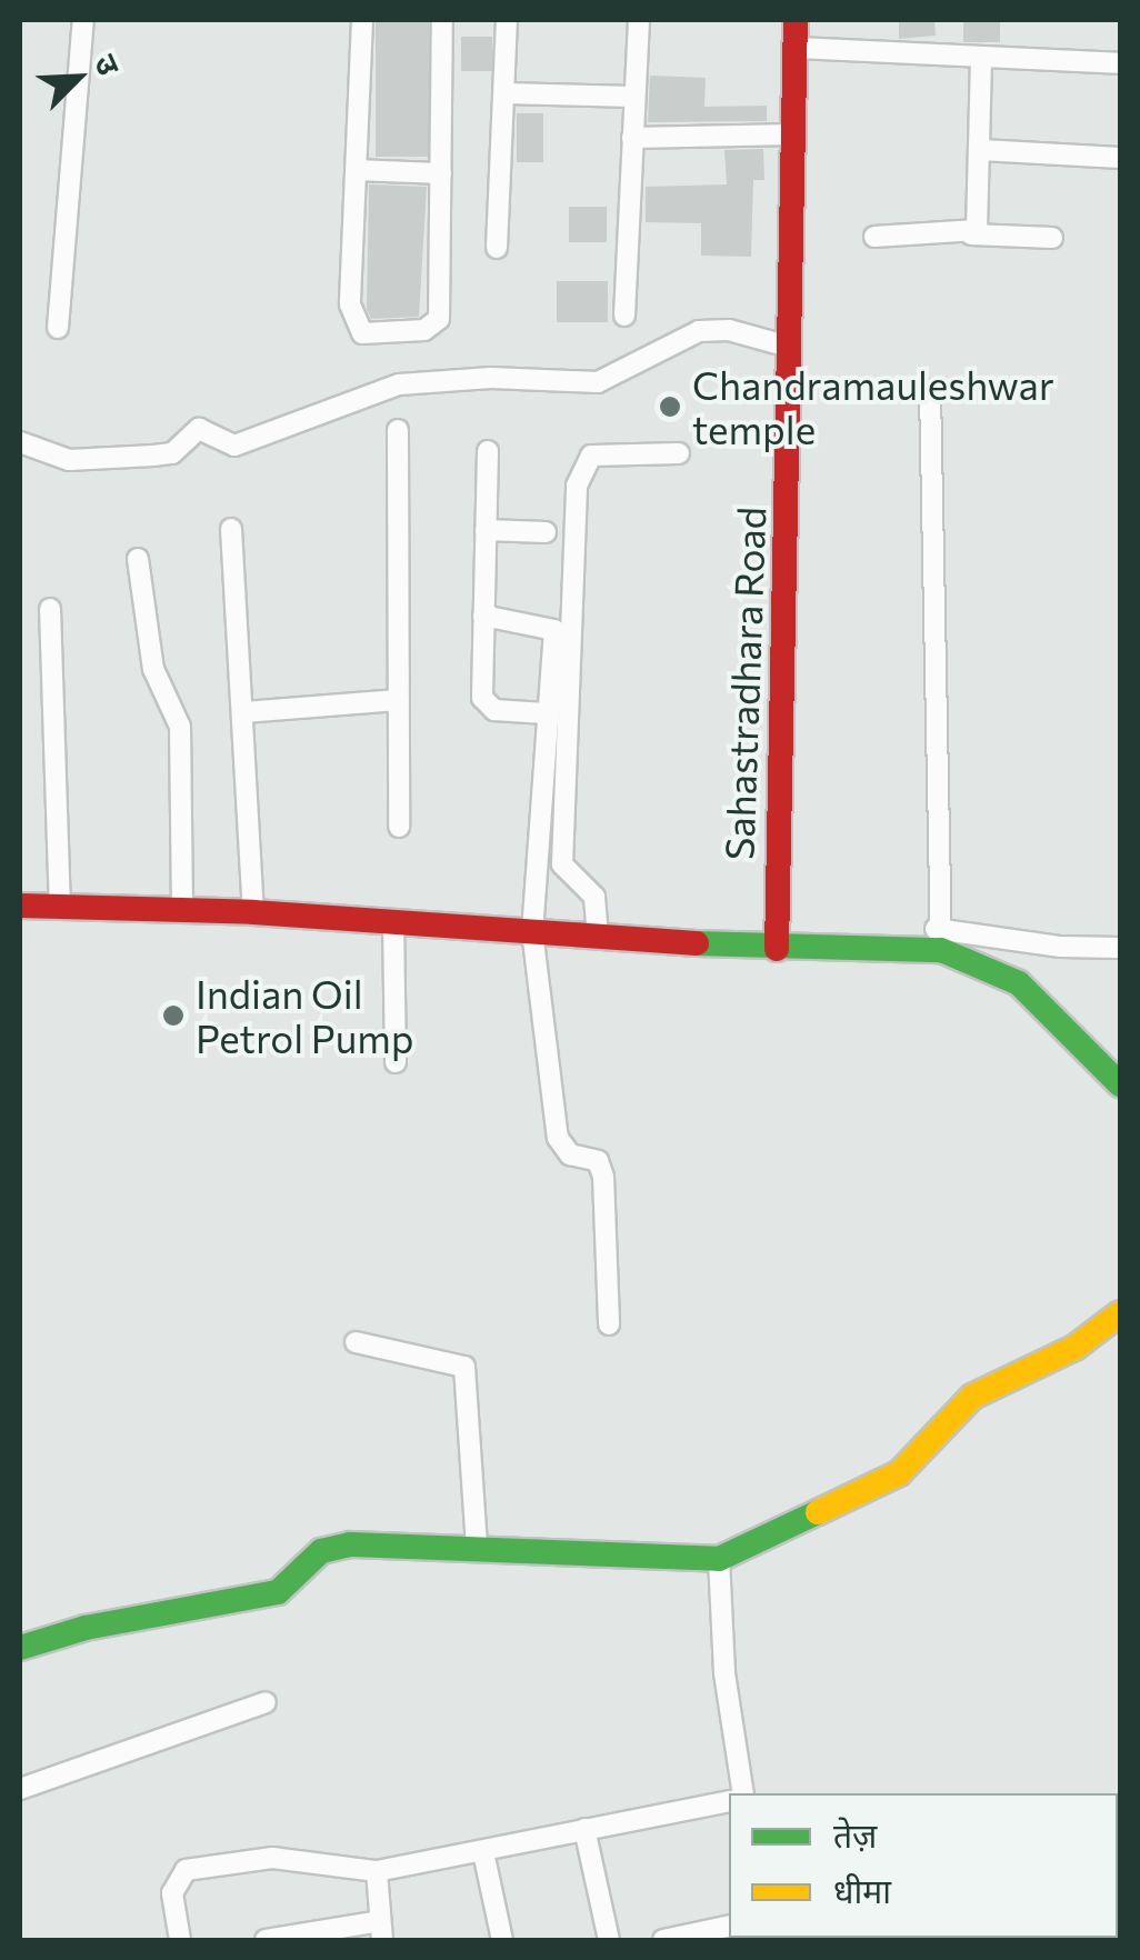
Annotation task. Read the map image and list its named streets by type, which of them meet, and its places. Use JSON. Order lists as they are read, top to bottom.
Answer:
{
  "streets": {
    "street": ["Sahastradhara Road"]
  },
  "places": ["Chandramauleshwar temple", "Indian Oil Petrol Pump"],
  "legend": ["तेज़", "धीमा"],
  "north": "top right"
}
